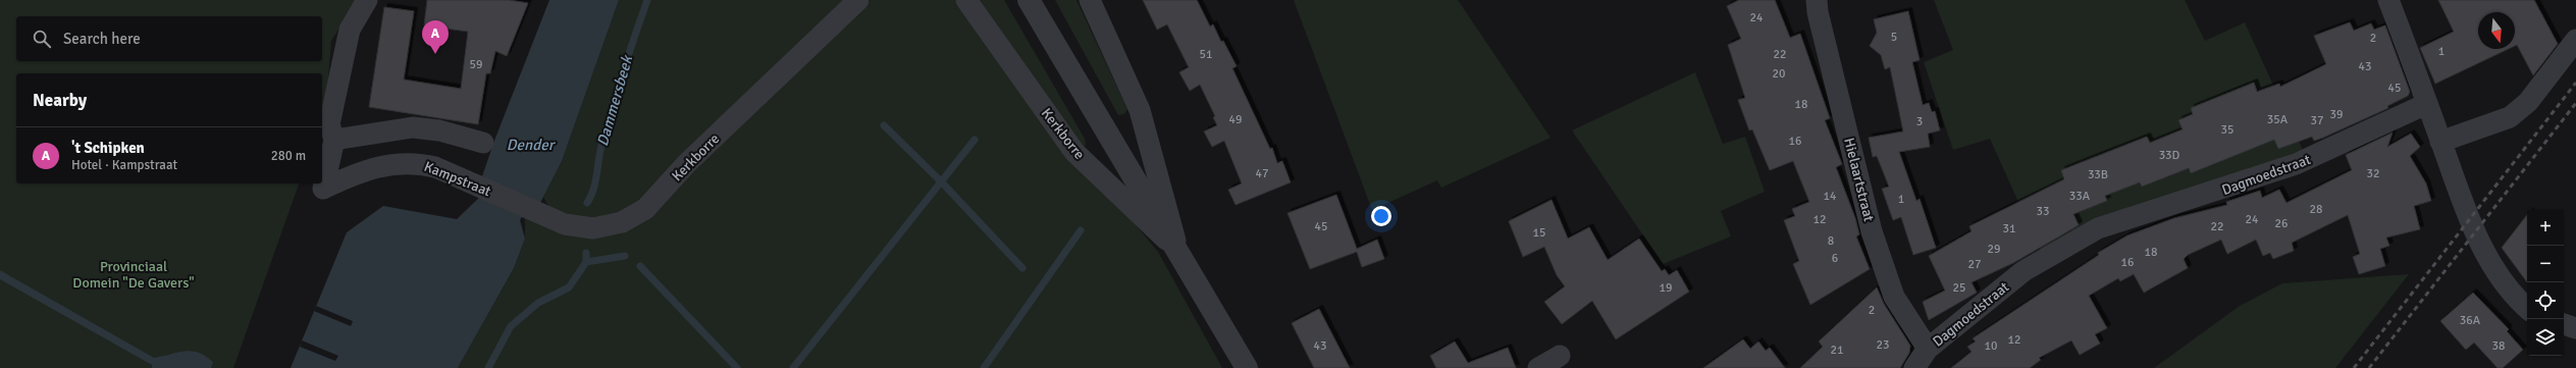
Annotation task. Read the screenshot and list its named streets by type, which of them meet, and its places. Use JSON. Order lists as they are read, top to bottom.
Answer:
{
  "streets": {
    "street": [
      "Kerkborre",
      "Dagmoedstraat",
      "Kampstraat",
      "Hielaartstraat"
    ]
  },
  "crossings": [
    ["Kerkborre", "Kampstraat"],
    ["Dagmoedstraat", "Hielaartstraat"]
  ],
  "water": ["Dammersbeek", "Dender"],
  "parks": ["Provinciaal Domein \"De Gavers\""],
  "house_numbers": [
    "24",
    "5",
    "2",
    "1",
    "51",
    "22",
    "59",
    "43",
    "20",
    "45",
    "18",
    "39",
    "49",
    "35A",
    "37",
    "3",
    "35",
    "16",
    "33D",
    "47",
    "32",
    "33B",
    "14",
    "33A",
    "1",
    "28",
    "33",
    "12",
    "24",
    "26",
    "45",
    "22",
    "31",
    "15",
    "8",
    "29",
    "18",
    "6",
    "16",
    "27",
    "19",
    "25",
    "2",
    "36A",
    "12",
    "23",
    "43",
    "10",
    "38",
    "21"
  ],
  "north": "bottom",
  "page": {
    "search": "Search here",
    "pins": "A",
    "heading": "Nearby",
    "list": [
      {
        "mark": "A",
        "name": "'t Schipken",
        "note": "Hotel · Kampstraat",
        "value": "280 m"
      }
    ],
    "map_buttons": ["+", "−"]
  }
}
